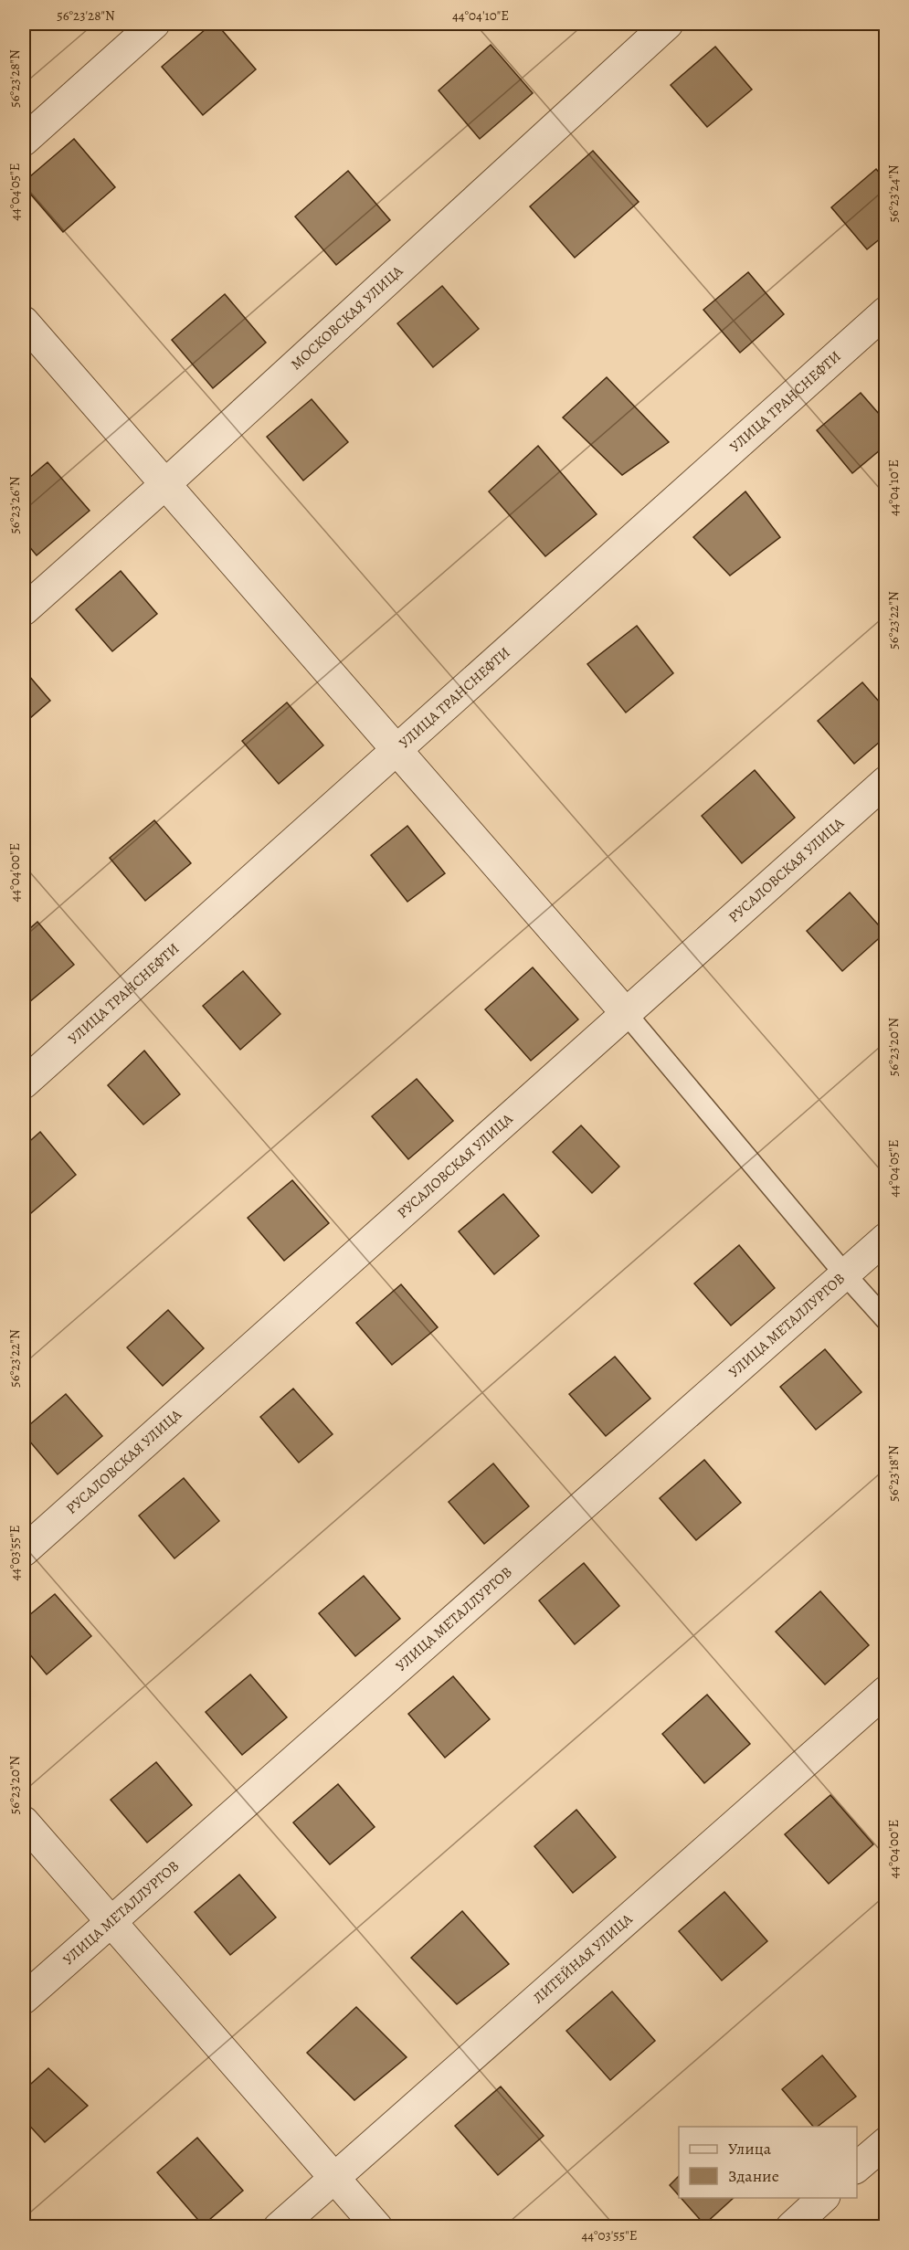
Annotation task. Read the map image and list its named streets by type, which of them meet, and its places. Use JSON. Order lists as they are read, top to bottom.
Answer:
{
  "streets": {
    "street": [
      "МОСКОВСКАЯ УЛИЦА",
      "УЛИЦА ТРАНСНЕФТИ",
      "РУСАЛОВСКАЯ УЛИЦА",
      "УЛИЦА МЕТАЛЛУРГОВ",
      "ЛИТЕЙНАЯ УЛИЦА"
    ]
  },
  "legend": ["Улица", "Здание"],
  "coordinates": [
    "56°23'28\"N",
    "44°04'10\"E",
    "44°04'05\"E",
    "56°23'24\"N",
    "56°23'26\"N",
    "56°23'22\"N",
    "44°04'00\"E",
    "56°23'20\"N",
    "56°23'18\"N",
    "44°03'55\"E"
  ]
}
